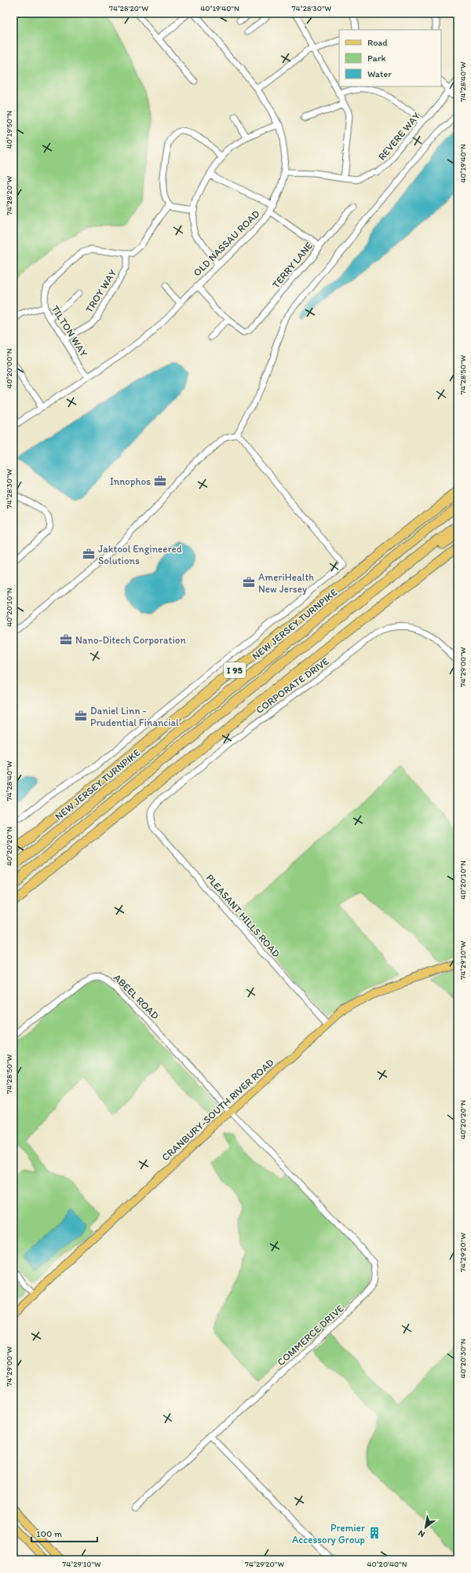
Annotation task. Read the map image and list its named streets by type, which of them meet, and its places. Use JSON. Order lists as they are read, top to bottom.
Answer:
{
  "streets": {
    "highway": ["NEW JERSEY TURNPIKE", "I 95"],
    "main road": ["CRANBURY-SOUTH RIVER ROAD"],
    "street": [
      "REVERE WAY",
      "OLD NASSAU ROAD",
      "TERRY LANE",
      "TROY WAY",
      "TILTON WAY",
      "CORPORATE DRIVE",
      "PLEASANT HILLS ROAD",
      "ABEEL ROAD",
      "COMMERCE DRIVE"
    ]
  },
  "crossings": [
    ["REVERE WAY", "OLD NASSAU ROAD"],
    ["OLD NASSAU ROAD", "TILTON WAY"],
    ["TROY WAY", "TILTON WAY"],
    ["CORPORATE DRIVE", "PLEASANT HILLS ROAD"],
    ["PLEASANT HILLS ROAD", "CRANBURY-SOUTH RIVER ROAD"],
    ["ABEEL ROAD", "CRANBURY-SOUTH RIVER ROAD"],
    ["ABEEL ROAD", "COMMERCE DRIVE"],
    ["CRANBURY-SOUTH RIVER ROAD", "COMMERCE DRIVE"]
  ],
  "places": {
    "office": [
      "Innophos",
      "Jaktool Engineered Solutions",
      "AmeriHealth New Jersey",
      "Nano-Ditech Corporation",
      "Daniel Linn - Prudential Financial"
    ],
    "building": ["Premier Accessory Group"]
  },
  "legend": ["Road", "Park", "Water"],
  "scale_bar": "100 m",
  "north": "bottom left",
  "coordinates": [
    "74°28'20\"W",
    "40°19'40\"N",
    "74°28'30\"W",
    "74°28'40\"W",
    "40°19'50\"N",
    "40°20'00\"N",
    "74°28'50\"W",
    "40°20'10\"N",
    "74°29'00\"W",
    "40°20'20\"N",
    "74°29'10\"W",
    "74°29'20\"W",
    "40°20'30\"N",
    "40°20'40\"N"
  ]
}
